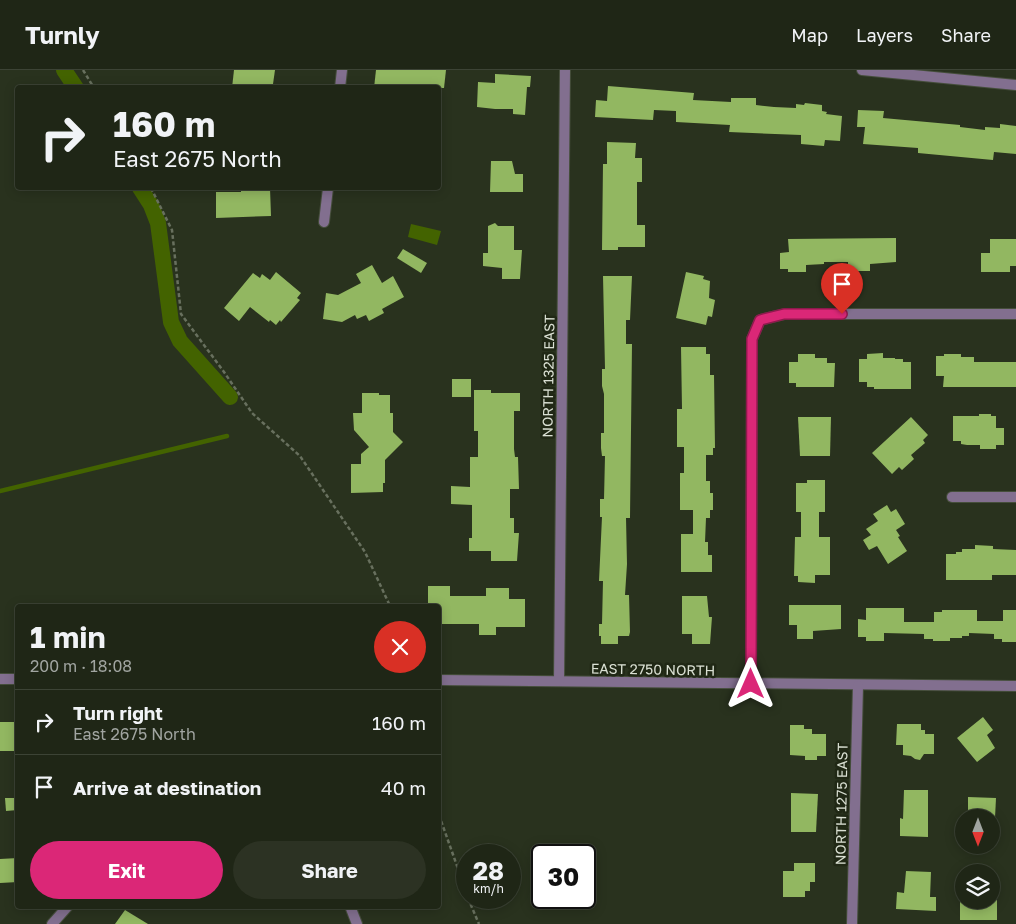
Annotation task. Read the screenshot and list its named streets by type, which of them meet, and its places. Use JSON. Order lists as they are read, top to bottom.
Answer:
{
  "streets": {
    "street": ["NORTH 1325 EAST", "EAST 2750 NORTH", "NORTH 1275 EAST"]
  },
  "crossings": [
    ["NORTH 1325 EAST", "EAST 2750 NORTH"],
    ["EAST 2750 NORTH", "NORTH 1275 EAST"]
  ],
  "north": "bottom",
  "page": {
    "header": "Turnly",
    "nav": ["Map", "Layers", "Share"],
    "turn": ["160 m", "East 2675 North"],
    "heading": ["1 min", "200 m · 18:08"],
    "list": [
      {
        "name": "Turn right",
        "note": "East 2675 North",
        "value": "160 m"
      },
      {
        "name": "Arrive at destination",
        "value": "40 m"
      }
    ],
    "buttons": ["Exit", "Share"],
    "speed": "28 km/h",
    "limit": "30"
  }
}
